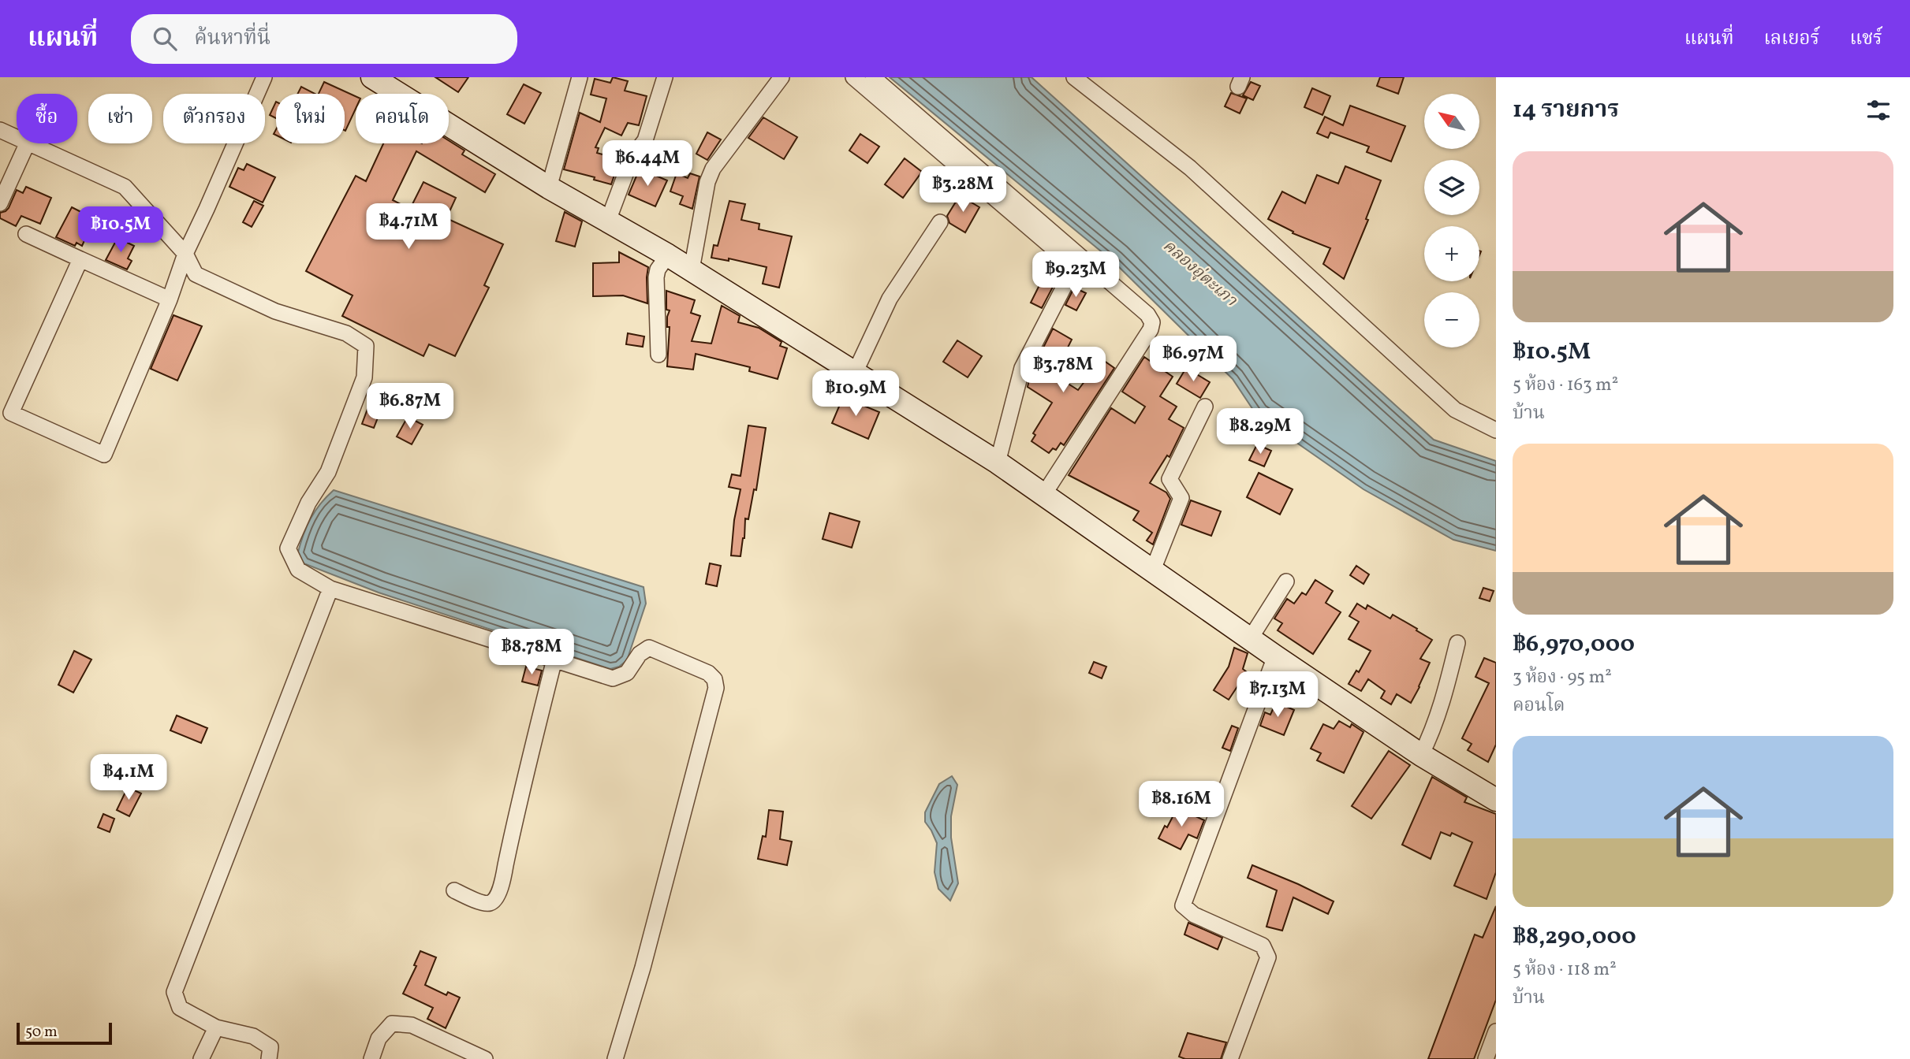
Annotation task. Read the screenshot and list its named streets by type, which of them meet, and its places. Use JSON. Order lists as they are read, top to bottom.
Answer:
{
  "water": ["คลองอุ่ตะเภา"],
  "scale_bar": "50 m",
  "north": "top left",
  "page": {
    "header": "แผนที่",
    "search": "ค้นหาที่นี่",
    "nav": ["แผนที่", "เลเยอร์", "แชร์"],
    "heading": "14 รายการ",
    "map_buttons": ["+", "−"],
    "chip": [
      "ซื้อ",
      "เช่า",
      "ตัวกรอง",
      "ใหม่",
      "คอนโด"
    ],
    "price": [
      "฿6.44M",
      "฿3.28M",
      "฿4.71M",
      "฿10.5M",
      "฿9.23M",
      "฿6.97M",
      "฿3.78M",
      "฿10.9M",
      "฿6.87M",
      "฿8.29M",
      "฿8.78M",
      "฿7.13M",
      "฿4.1M",
      "฿8.16M"
    ],
    "list": [
      {
        "name": "฿10.5M",
        "note": "5 ห้อง · 163 m² · บ้าน"
      },
      {
        "name": "฿6,970,000",
        "note": "3 ห้อง · 95 m² · คอนโด"
      },
      {
        "name": "฿8,290,000",
        "note": "5 ห้อง · 118 m² · บ้าน"
      }
    ],
    "scale": "50 m"
  }
}
